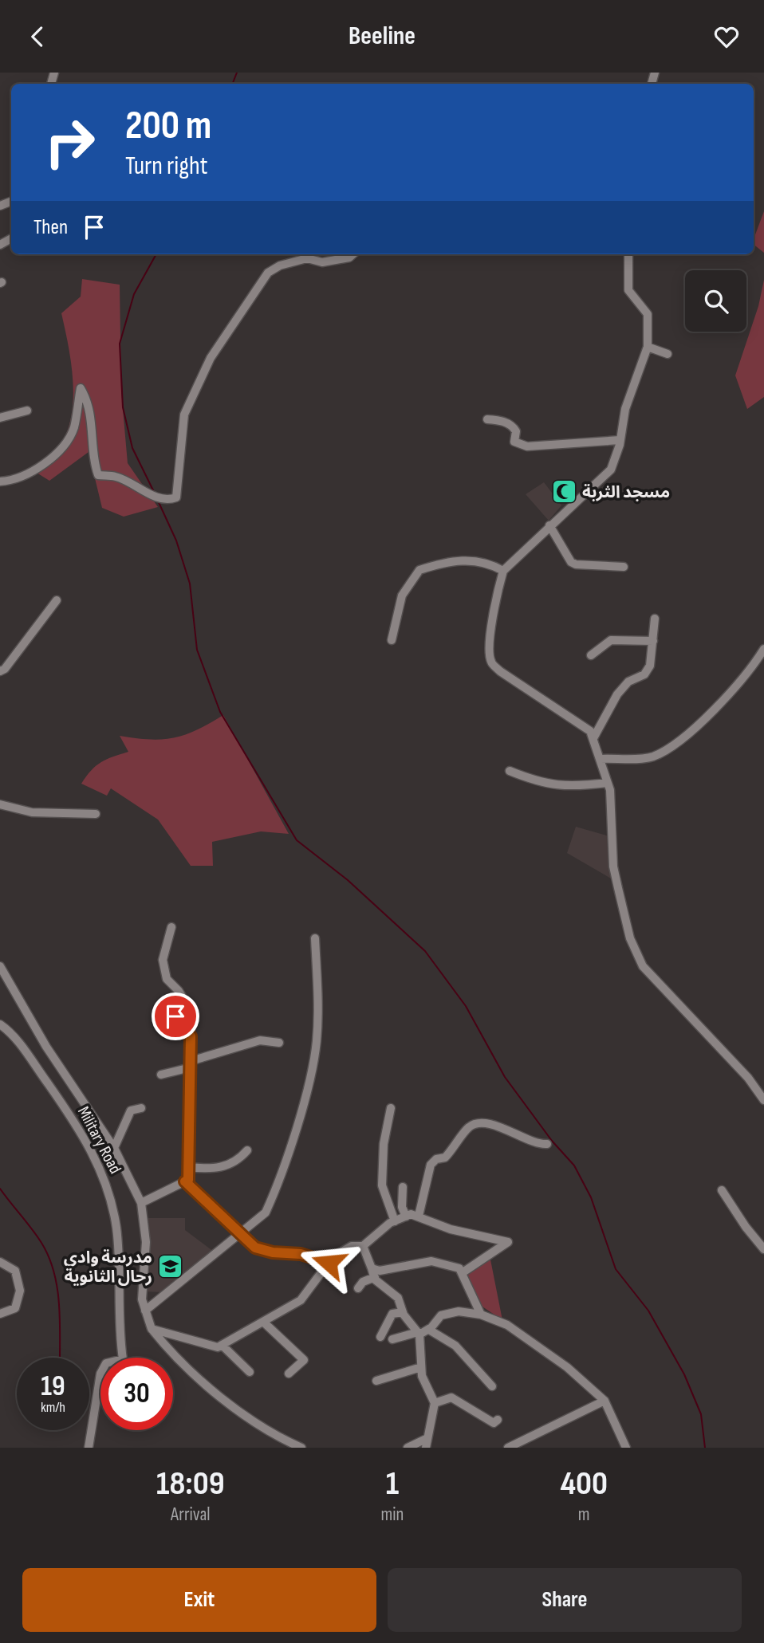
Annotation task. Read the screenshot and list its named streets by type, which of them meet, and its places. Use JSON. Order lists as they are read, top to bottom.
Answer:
{
  "streets": {
    "street": ["Military Road"]
  },
  "places": {
    "mosque": ["مسجد الثربة"],
    "school or university": ["مدرسة وادي رحال الثانوية"]
  },
  "page": {
    "header": "Beeline",
    "turn": ["200 m", "Turn right"],
    "then": "Then",
    "speed": "19 km/h",
    "limit": "30",
    "eta": [
      "18:09",
      "Arrival",
      "1",
      "min",
      "400",
      "m"
    ],
    "buttons": ["Exit", "Share"]
  }
}
